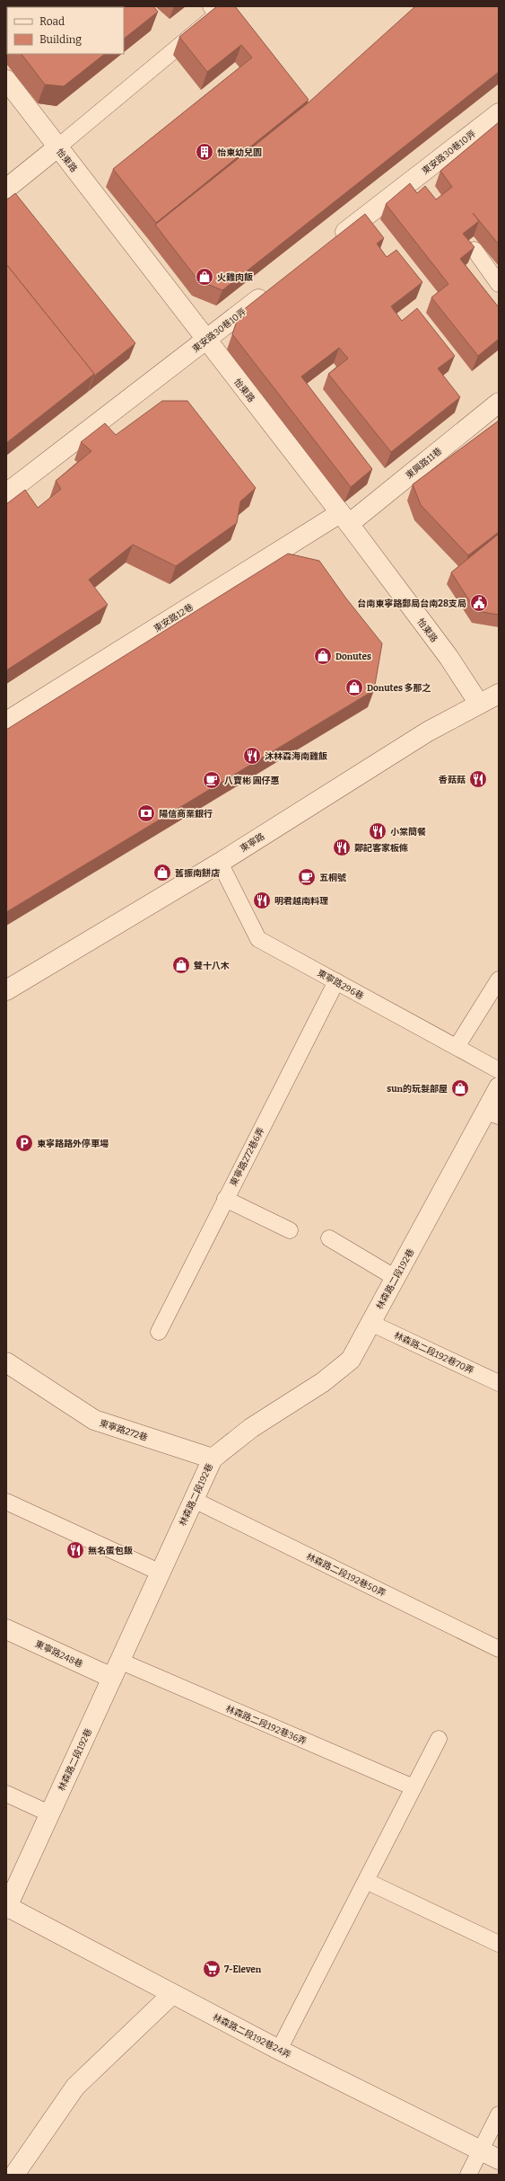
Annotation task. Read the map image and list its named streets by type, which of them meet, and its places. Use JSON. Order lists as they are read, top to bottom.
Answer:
{
  "streets": {
    "street": [
      "東安路30巷10弄",
      "怡東路",
      "東興路11巷",
      "東安路12巷",
      "東寧路",
      "林森路二段192巷",
      "東寧路272巷",
      "東寧路248巷",
      "林森路二段192巷24弄"
    ],
    "lane": [
      "東寧路296巷",
      "東寧路272巷6弄",
      "林森路二段192巷70弄",
      "林森路二段192巷50弄",
      "林森路二段192巷36弄"
    ]
  },
  "crossings": [
    ["東安路30巷10弄", "怡東路"],
    ["怡東路", "東興路11巷"],
    ["怡東路", "東安路12巷"],
    ["怡東路", "東寧路"],
    ["東興路11巷", "東安路12巷"],
    ["東寧路", "東寧路296巷"],
    ["東寧路296巷", "東寧路272巷6弄"],
    ["林森路二段192巷", "林森路二段192巷70弄"],
    ["林森路二段192巷", "東寧路272巷"],
    ["林森路二段192巷", "林森路二段192巷50弄"],
    ["林森路二段192巷", "東寧路248巷"],
    ["林森路二段192巷", "林森路二段192巷36弄"],
    ["林森路二段192巷", "林森路二段192巷24弄"],
    ["東寧路248巷", "林森路二段192巷36弄"]
  ],
  "places": {
    "building": ["怡東幼兒園"],
    "shop": [
      "火雞肉飯",
      "Donutes",
      "Donutes 多那之",
      "舊振南餅店",
      "雙十八木",
      "sun的玩髮部屋"
    ],
    "public building": ["台南東寧路郵局台南28支局"],
    "restaurant": [
      "沐林森海南雞飯",
      "香菇菇",
      "小棠簡餐",
      "鄭記客家板條",
      "明君越南料理",
      "無名蛋包飯"
    ],
    "cafe": ["八寶彬 圓仔惠", "五桐號"],
    "bank": ["陽信商業銀行"],
    "parking": ["東寧路路外停車場"],
    "supermarket": ["7-Eleven"]
  },
  "legend": ["Road", "Building"]
}
